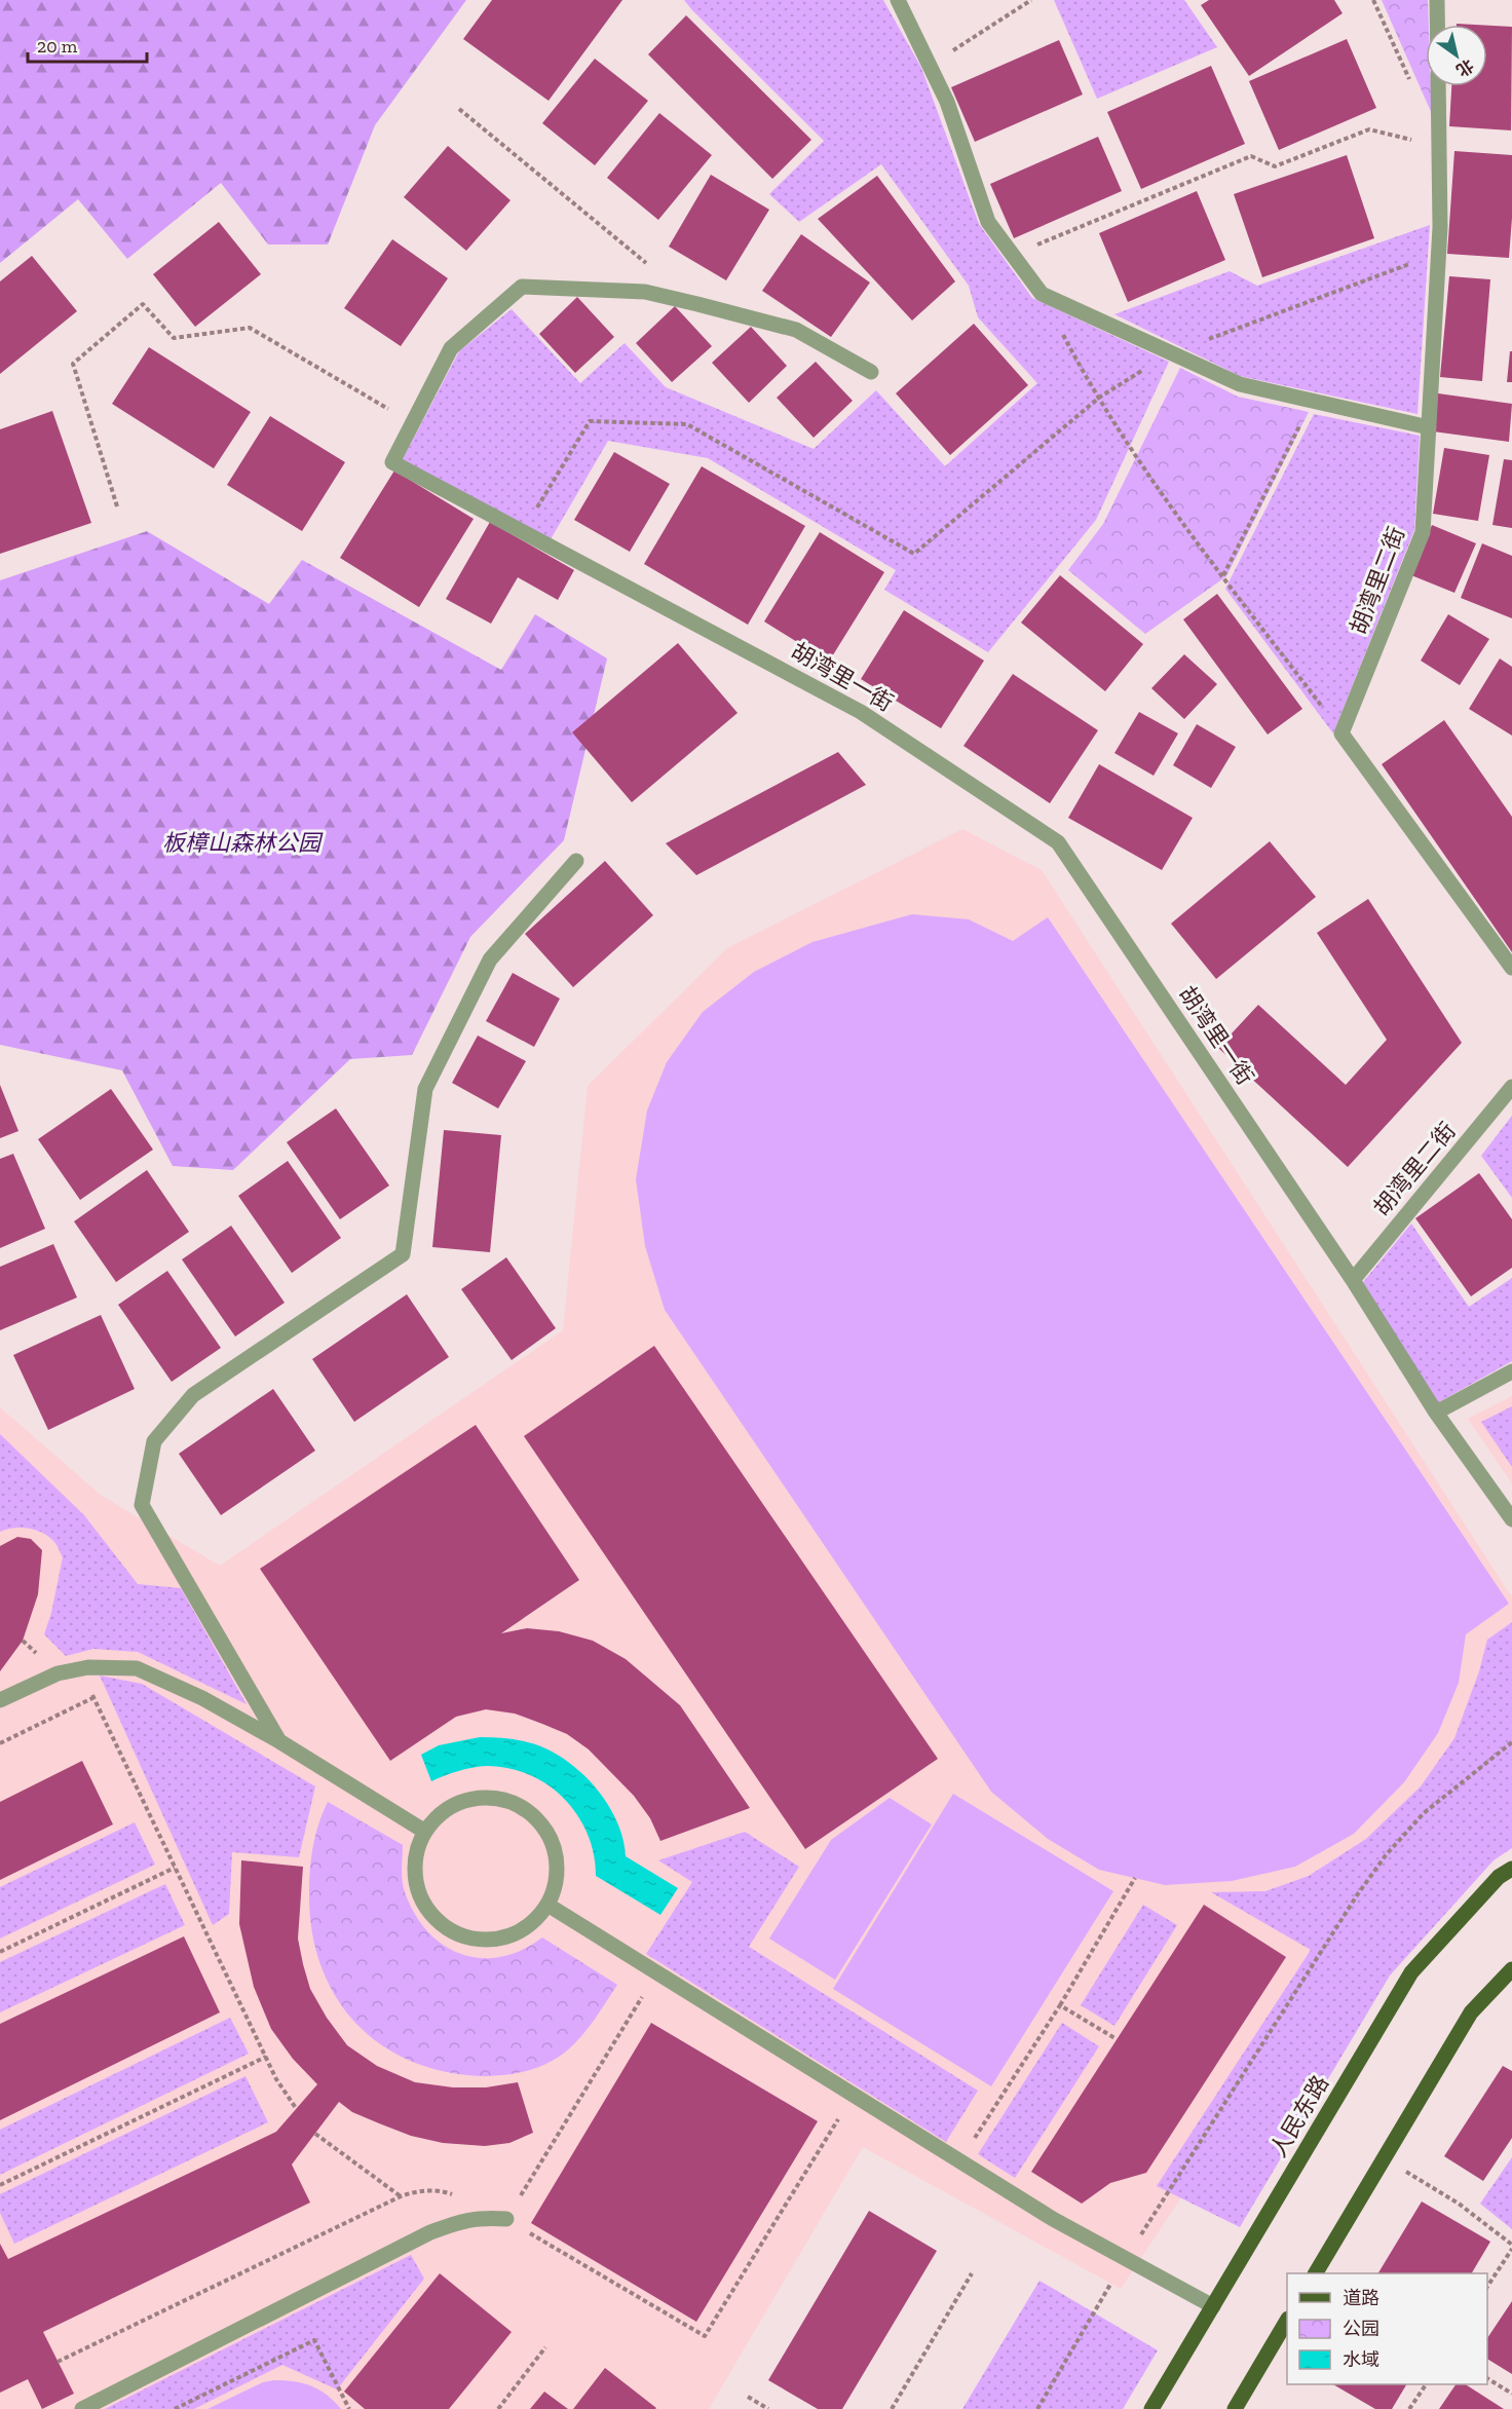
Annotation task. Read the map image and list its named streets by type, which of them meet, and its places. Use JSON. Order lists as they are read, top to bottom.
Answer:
{
  "streets": {
    "main road": ["人民东路"],
    "lane": ["胡湾里二街", "胡湾里一街"]
  },
  "crossings": [
    ["胡湾里二街", "胡湾里一街"]
  ],
  "parks": ["板樟山森林公园"],
  "legend": ["道路", "公园", "水域"],
  "scale_bar": "20 m",
  "north": "bottom right"
}
